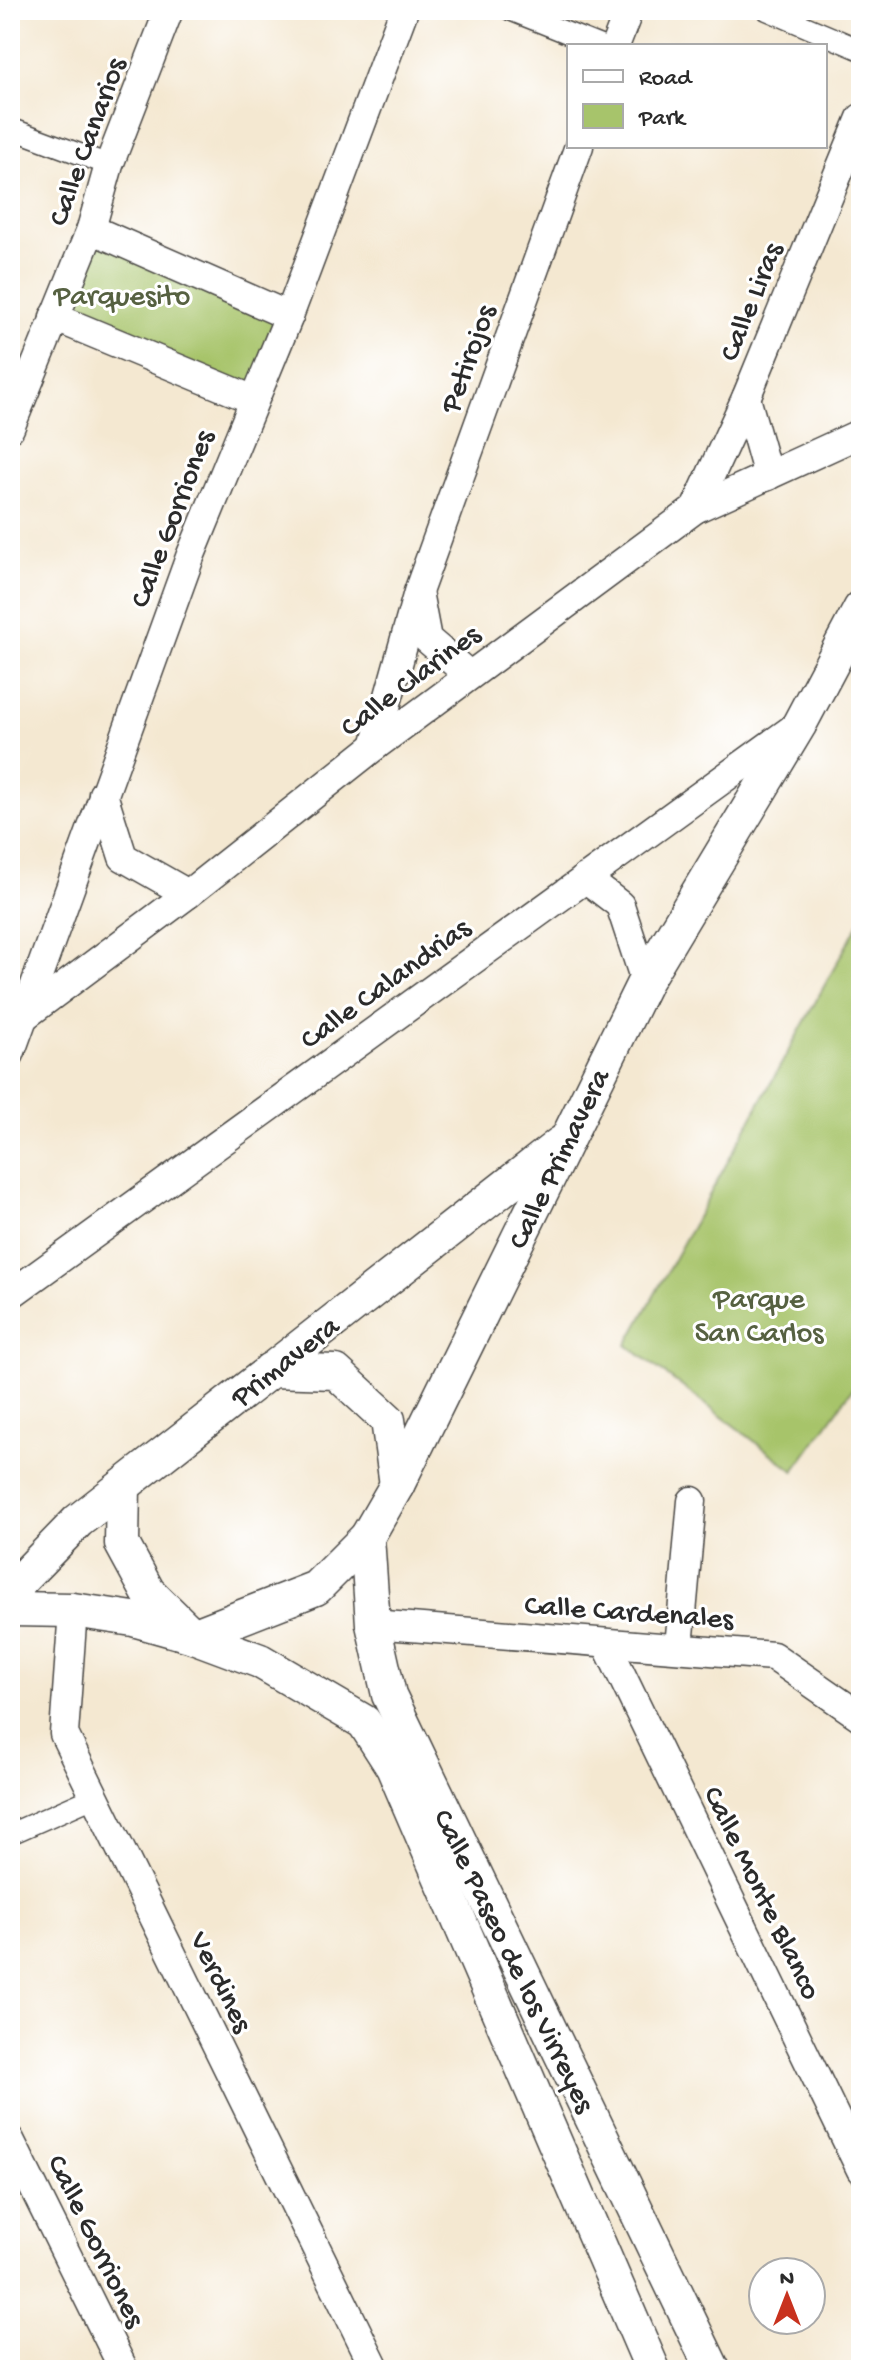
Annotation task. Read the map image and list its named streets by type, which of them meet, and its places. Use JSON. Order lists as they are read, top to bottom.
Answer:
{
  "streets": {
    "street": [
      "Calle Canarios",
      "Calle Liras",
      "Petirojos",
      "Calle Gorriones",
      "Calle Clarines",
      "Calle Calandrias",
      "Calle Primavera",
      "Primavera",
      "Calle Cardenales",
      "Calle Monte Blanco",
      "Calle Paseo de los Virreyes",
      "Verdines"
    ]
  },
  "crossings": [
    ["Calle Liras", "Calle Clarines"],
    ["Petirojos", "Calle Clarines"],
    ["Calle Gorriones", "Calle Clarines"],
    ["Calle Calandrias", "Calle Primavera"],
    ["Calle Primavera", "Primavera"],
    ["Calle Primavera", "Calle Paseo de los Virreyes"],
    ["Primavera", "Calle Paseo de los Virreyes"],
    ["Calle Cardenales", "Calle Monte Blanco"],
    ["Calle Cardenales", "Calle Paseo de los Virreyes"]
  ],
  "parks": ["Parquesito", "Parque San Carlos"],
  "legend": ["Road", "Park"],
  "north": "top"
}
